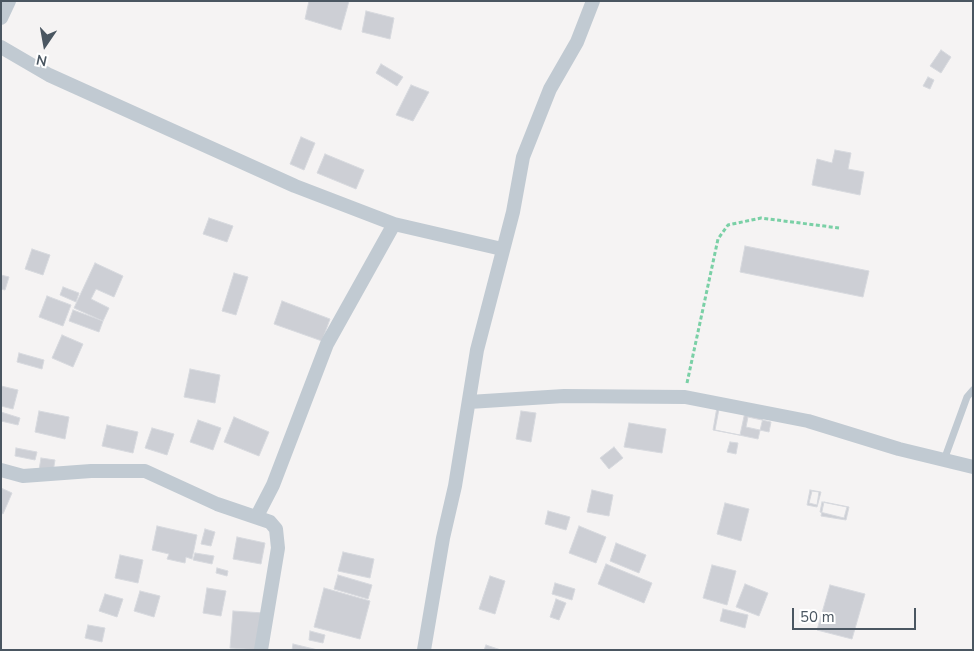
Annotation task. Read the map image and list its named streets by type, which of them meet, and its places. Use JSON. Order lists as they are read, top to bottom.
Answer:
{
  "scale_bar": "50 m",
  "north": "bottom"
}
